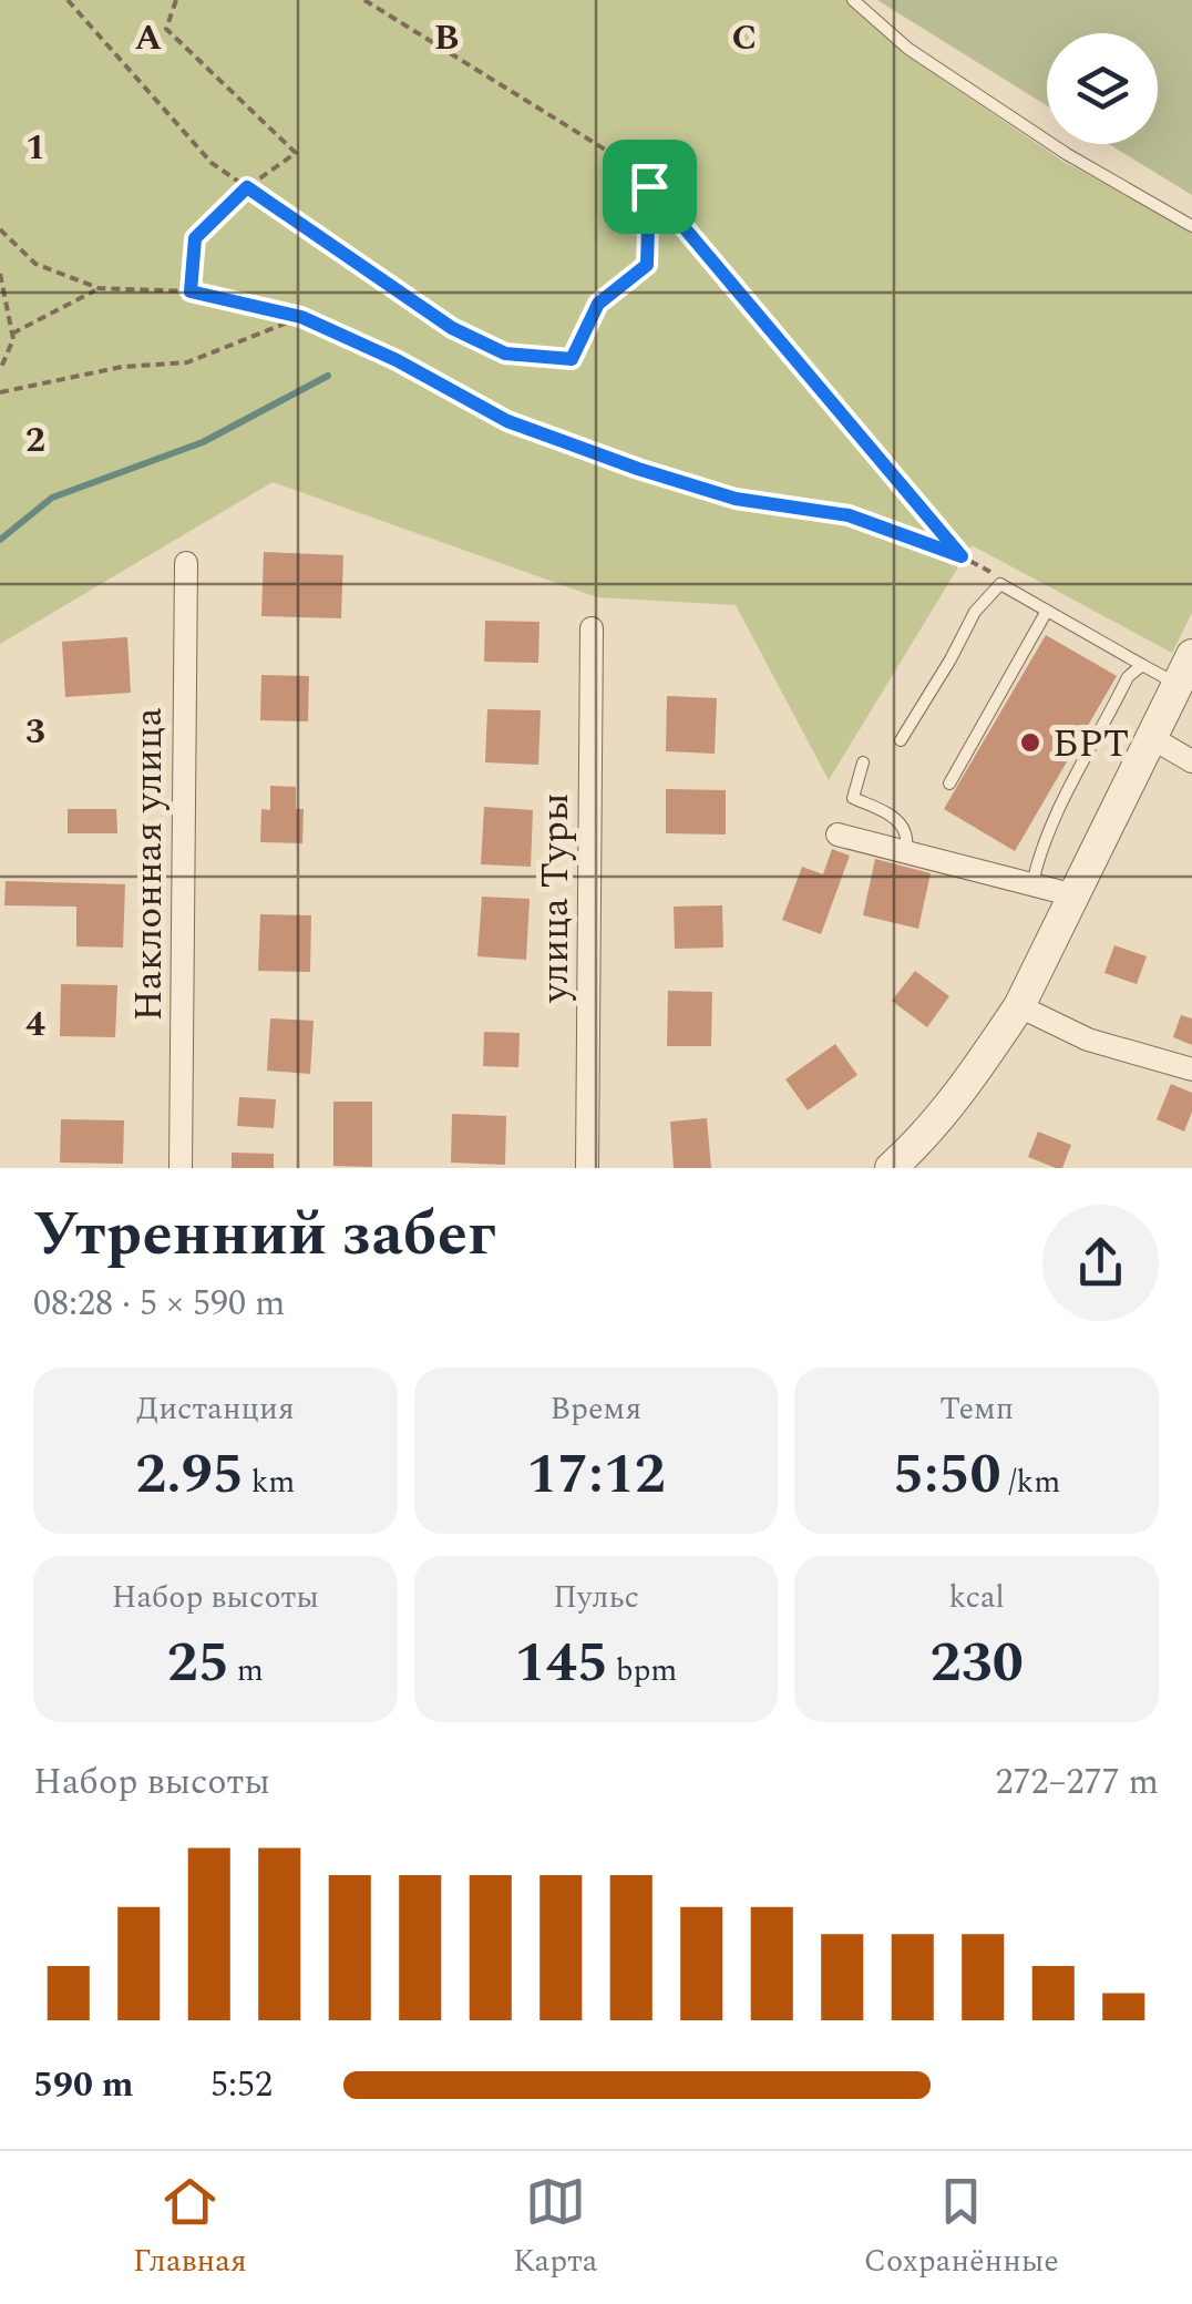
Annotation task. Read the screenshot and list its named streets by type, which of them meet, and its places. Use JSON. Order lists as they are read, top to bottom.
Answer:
{
  "streets": {
    "street": ["Наклонная улица", "улица Туры"]
  },
  "places": ["БРТ"],
  "page": {
    "heading": ["Утренний забег", "08:28 · 5 × 590 m"],
    "stats": [
      ["Дистанция", "2.95 km"],
      ["Время", "17:12"],
      ["Темп", "5:50 /km"],
      ["Набор высоты", "25 m"],
      ["Пульс", "145 bpm"],
      ["kcal", "230"]
    ],
    "chart": ["Набор высоты", "272–277 m"],
    "list": [
      {
        "name": "590 m",
        "note": "5:52"
      }
    ],
    "tabs": ["Главная", "Карта", "Сохранённые"]
  },
  "grid": {
    "columns": ["A", "B", "C"],
    "rows": [
      "1",
      "2",
      "3",
      "4"
    ]
  }
}
